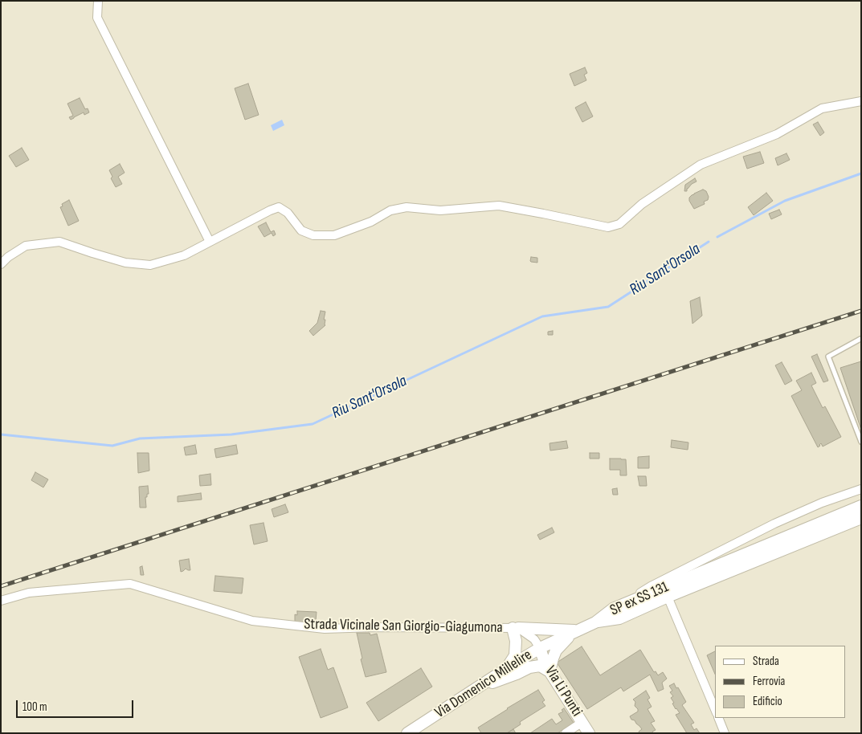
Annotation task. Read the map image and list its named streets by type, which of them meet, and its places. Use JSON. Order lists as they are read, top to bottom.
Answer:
{
  "streets": {
    "main road": ["SP ex SS 131", "Via Domenico Millelire", "Via Li Punti"],
    "street": ["Strada Vicinale San Giorgio-Giagumona"]
  },
  "crossings": [
    ["SP ex SS 131", "Via Domenico Millelire"],
    ["Strada Vicinale San Giorgio-Giagumona", "Via Domenico Millelire"],
    ["Strada Vicinale San Giorgio-Giagumona", "Via Li Punti"],
    ["Via Domenico Millelire", "Via Li Punti"]
  ],
  "water": ["Riu Sant'Orsola"],
  "legend": ["Strada", "Ferrovia", "Edificio"],
  "scale_bar": "100 m"
}
